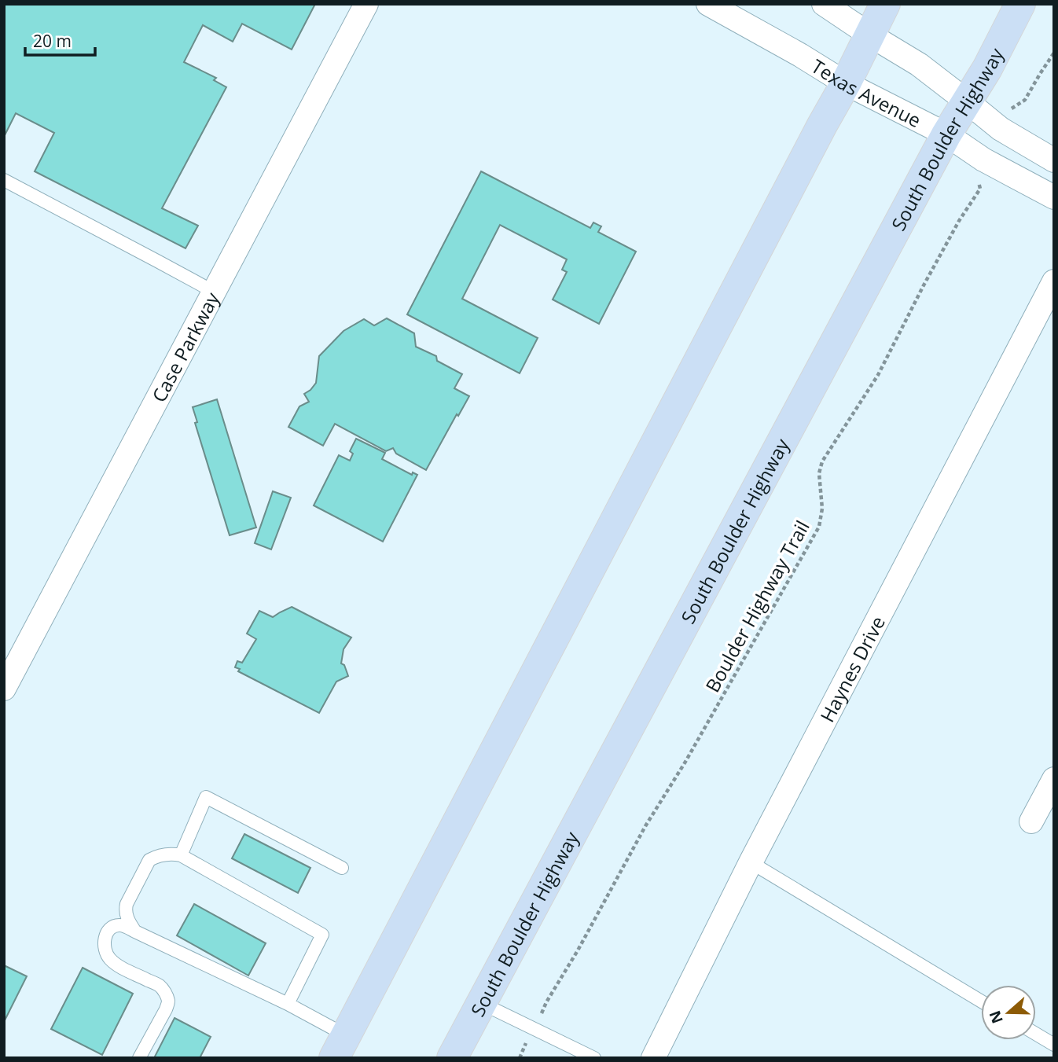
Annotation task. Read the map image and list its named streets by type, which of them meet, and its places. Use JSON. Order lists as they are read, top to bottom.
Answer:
{
  "streets": {
    "main road": ["South Boulder Highway"],
    "street": ["Texas Avenue", "Case Parkway", "Haynes Drive"],
    "path": ["Boulder Highway Trail"]
  },
  "crossings": [
    ["Texas Avenue", "South Boulder Highway"],
    ["Texas Avenue", "Boulder Highway Trail"]
  ],
  "scale_bar": "20 m",
  "north": "left"
}
